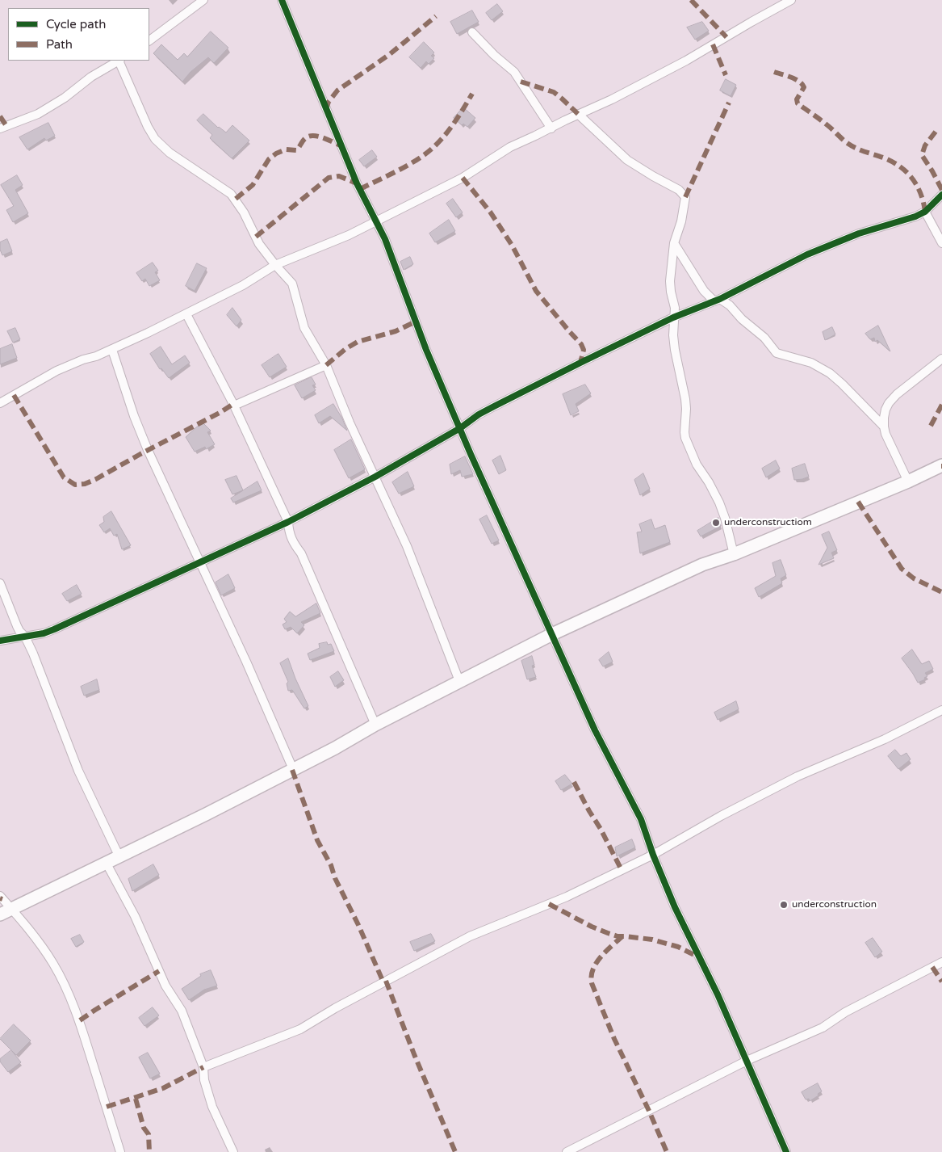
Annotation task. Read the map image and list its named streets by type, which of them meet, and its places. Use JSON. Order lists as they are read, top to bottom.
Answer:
{
  "places": ["underconstructiom", "underconstruction"],
  "legend": ["Cycle path", "Path"]
}
